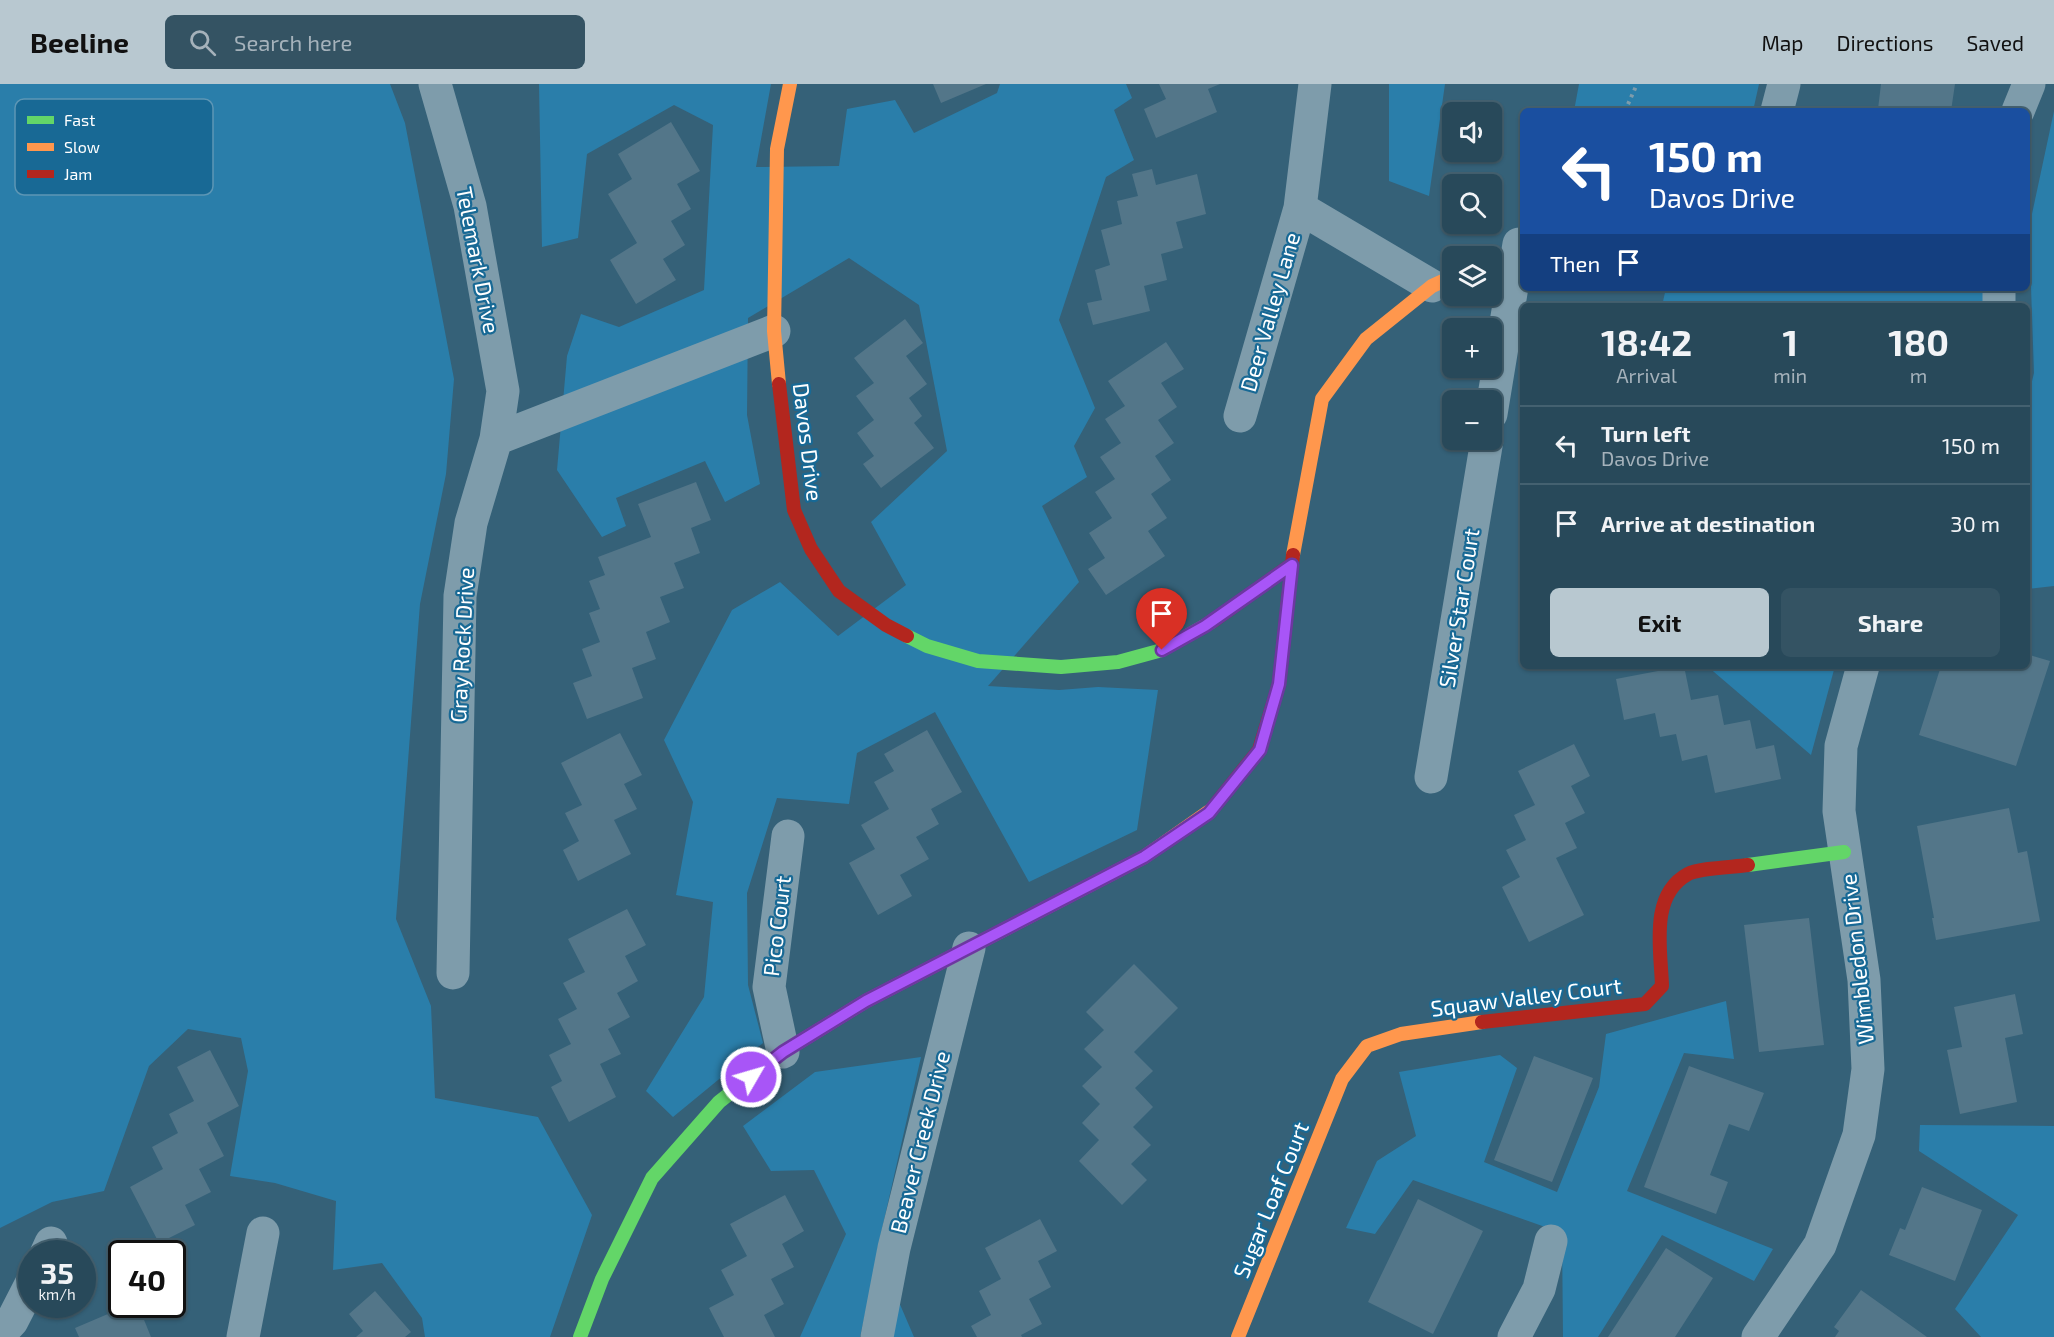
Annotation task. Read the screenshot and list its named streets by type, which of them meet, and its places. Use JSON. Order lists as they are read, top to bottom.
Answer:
{
  "streets": {
    "street": [
      "Telemark Drive",
      "Deer Valley Lane",
      "Davos Drive",
      "Silver Star Court",
      "Gray Rock Drive",
      "Pico Court",
      "Wimbledon Drive",
      "Squaw Valley Court",
      "Beaver Creek Drive",
      "Sugar Loaf Court"
    ]
  },
  "crossings": [
    ["Telemark Drive", "Gray Rock Drive"],
    ["Wimbledon Drive", "Squaw Valley Court"],
    ["Squaw Valley Court", "Sugar Loaf Court"]
  ],
  "legend": ["Fast", "Slow", "Jam"],
  "page": {
    "header": "Beeline",
    "search": "Search here",
    "nav": ["Map", "Directions", "Saved"],
    "map_buttons": ["+", "−"],
    "turn": ["150 m", "Davos Drive"],
    "then": "Then",
    "eta": [
      "18:42",
      "Arrival",
      "1",
      "min",
      "180",
      "m"
    ],
    "list": [
      {
        "name": "Turn left",
        "note": "Davos Drive",
        "value": "150 m"
      },
      {
        "name": "Arrive at destination",
        "value": "30 m"
      }
    ],
    "buttons": ["Exit", "Share"],
    "speed": "35 km/h",
    "limit": "40"
  }
}
